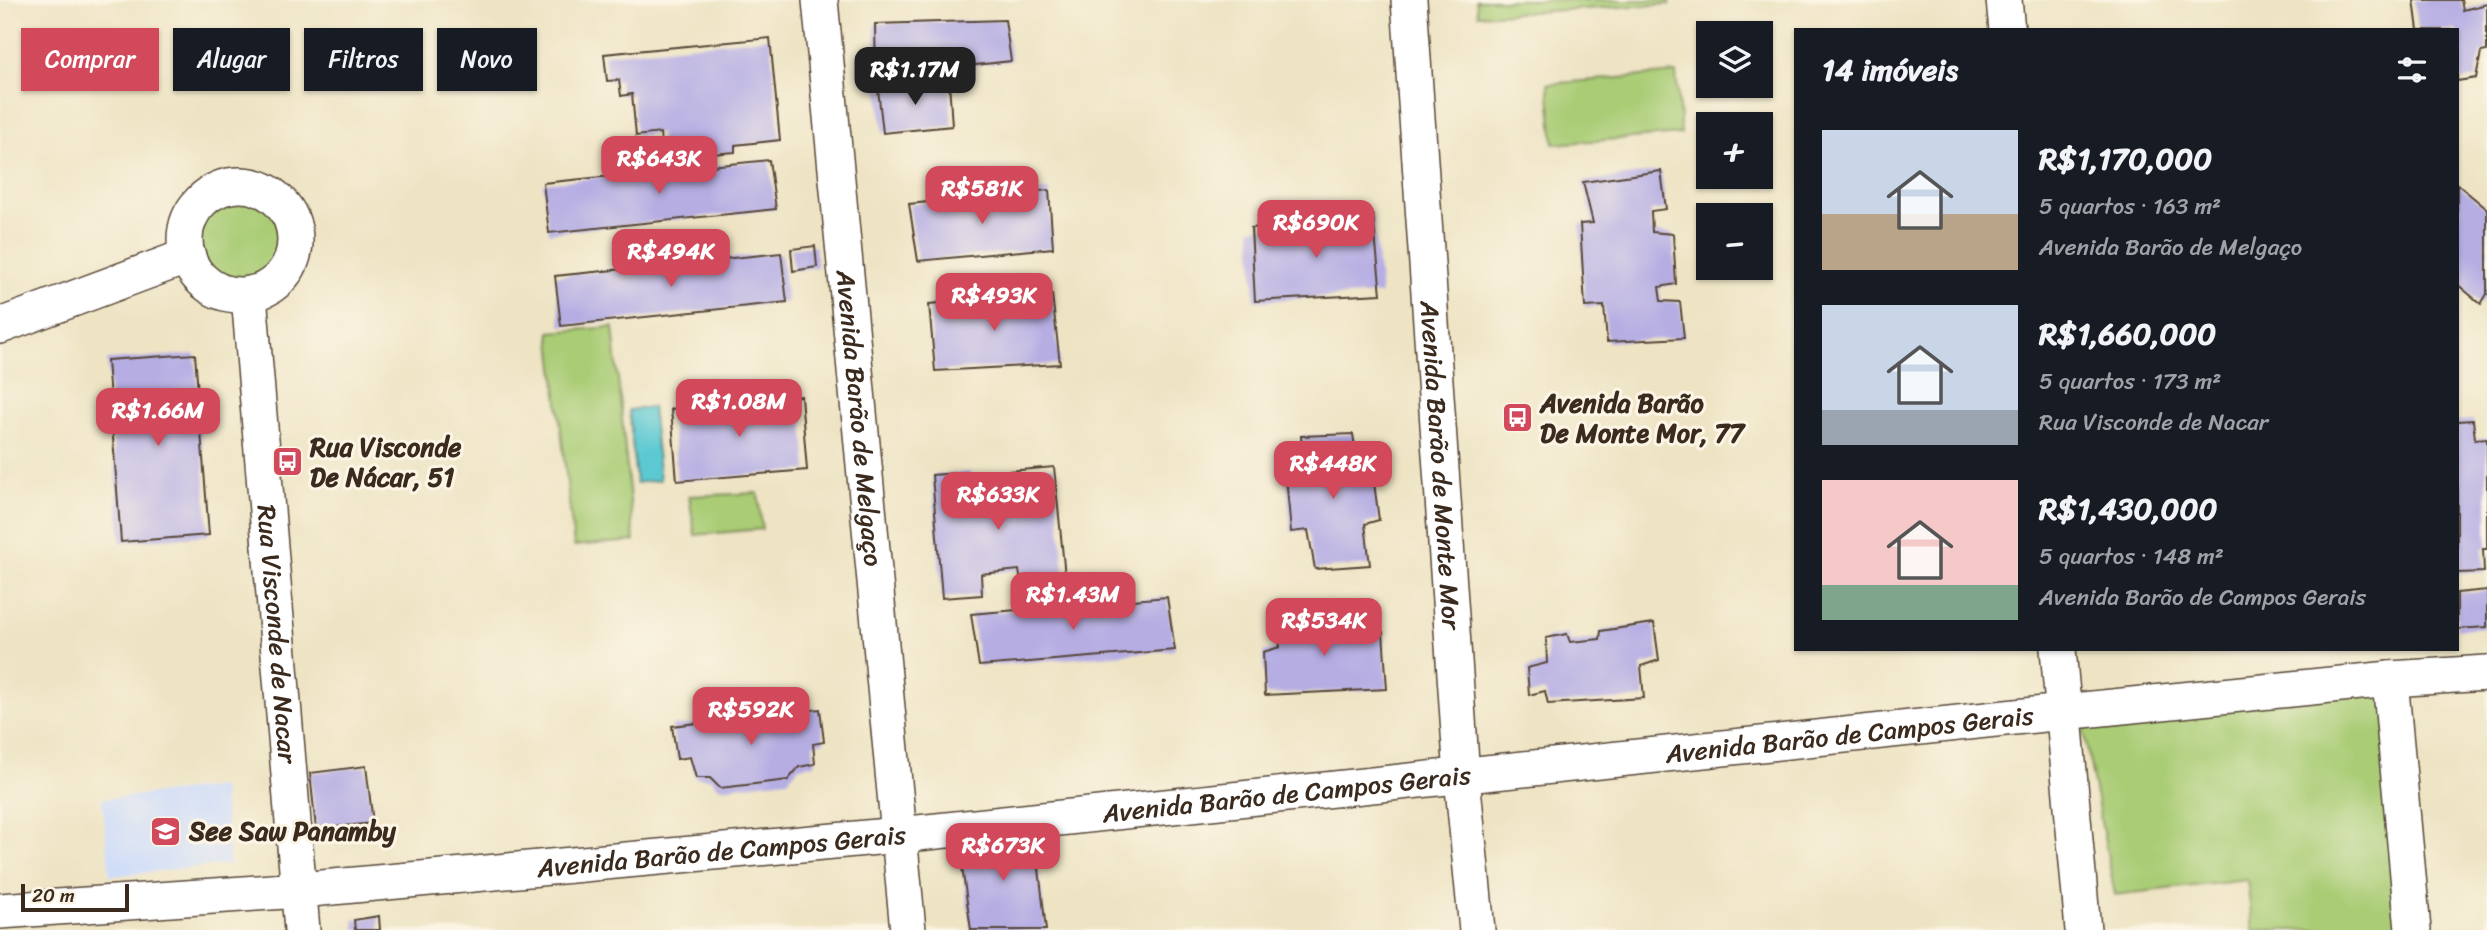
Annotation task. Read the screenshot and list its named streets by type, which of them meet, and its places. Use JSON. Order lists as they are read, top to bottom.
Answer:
{
  "streets": {
    "street": [
      "Avenida Barão de Melgaço",
      "Avenida Barão de Monte Mor",
      "Rua Visconde de Nacar",
      "Avenida Barão de Campos Gerais"
    ]
  },
  "crossings": [
    ["Avenida Barão de Melgaço", "Avenida Barão de Campos Gerais"],
    ["Avenida Barão de Monte Mor", "Avenida Barão de Campos Gerais"],
    ["Rua Visconde de Nacar", "Avenida Barão de Campos Gerais"]
  ],
  "places": {
    "bus stop": ["Avenida Barão De Monte Mor, 77", "Rua Visconde De Nácar, 51"],
    "school or university": ["See Saw Panamby"]
  },
  "scale_bar": "20 m",
  "page": {
    "map_buttons": ["+", "−"],
    "chip": [
      "Comprar",
      "Alugar",
      "Filtros",
      "Novo"
    ],
    "heading": "14 imóveis",
    "price": [
      "R$1.17M",
      "R$643K",
      "R$581K",
      "R$690K",
      "R$494K",
      "R$493K",
      "R$1.08M",
      "R$1.66M",
      "R$448K",
      "R$633K",
      "R$1.43M",
      "R$534K",
      "R$592K",
      "R$673K"
    ],
    "list": [
      {
        "name": "R$1,170,000",
        "note": "5 quartos · 163 m² · Avenida Barão de Melgaço"
      },
      {
        "name": "R$1,660,000",
        "note": "5 quartos · 173 m² · Rua Visconde de Nacar"
      },
      {
        "name": "R$1,430,000",
        "note": "5 quartos · 148 m² · Avenida Barão de Campos Gerais"
      }
    ],
    "scale": "20 m"
  }
}
